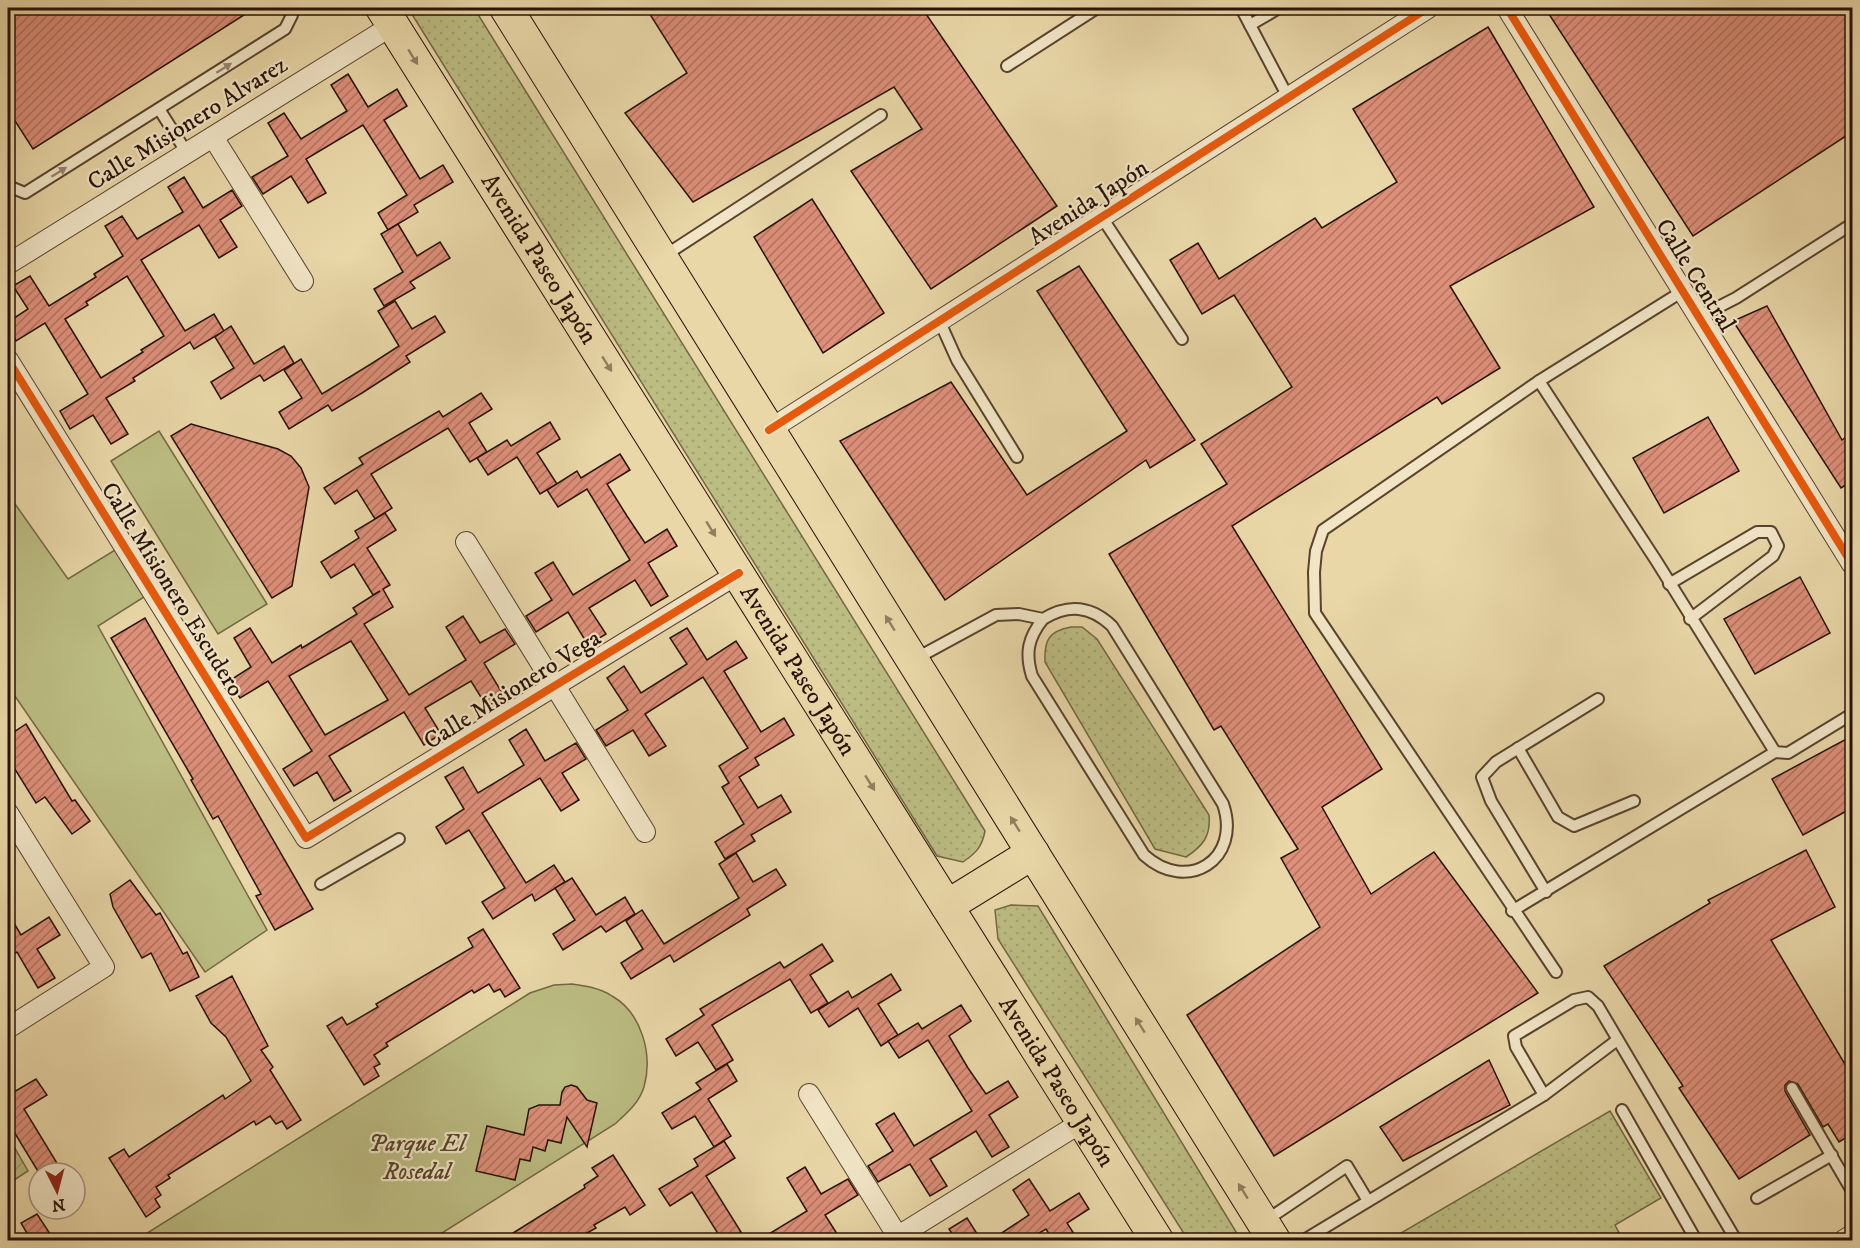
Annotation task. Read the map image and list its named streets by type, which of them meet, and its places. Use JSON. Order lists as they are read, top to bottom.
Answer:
{
  "streets": {
    "main road": ["Avenida Paseo Japón"],
    "street": [
      "Calle Misionero Alvarez",
      "Avenida Japón",
      "Calle Central",
      "Calle Misionero Escudero",
      "Calle Misionero Vega"
    ]
  },
  "crossings": [
    ["Calle Misionero Alvarez", "Avenida Paseo Japón"],
    ["Avenida Paseo Japón", "Calle Misionero Vega"],
    ["Calle Misionero Escudero", "Calle Misionero Vega"]
  ],
  "parks": ["Parque El Rosedal"],
  "north": "bottom"
}
